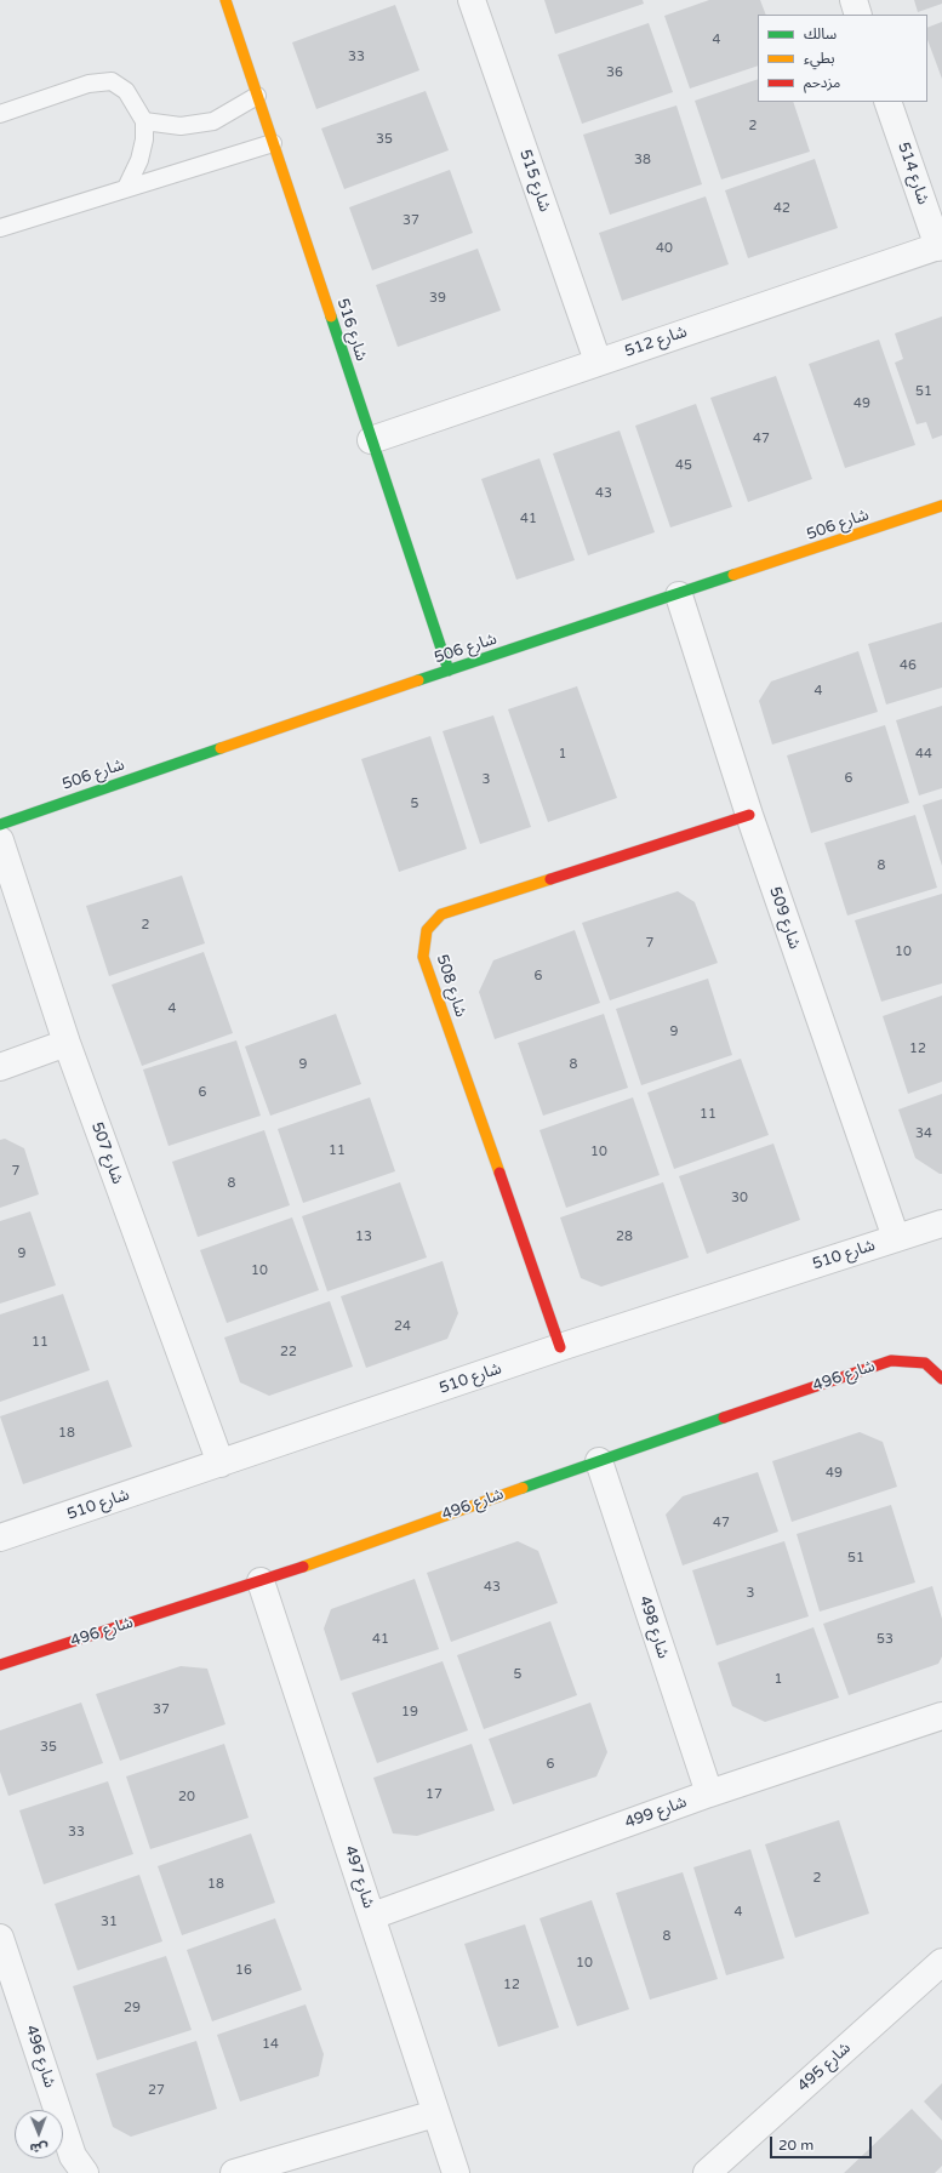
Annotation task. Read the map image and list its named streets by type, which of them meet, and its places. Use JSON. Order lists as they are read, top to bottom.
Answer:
{
  "streets": {
    "street": [
      "شارع 514",
      "شارع 515",
      "شارع 516",
      "شارع 512",
      "شارع 506",
      "شارع 509",
      "شارع 508",
      "شارع 507",
      "شارع 510",
      "شارع 496",
      "شارع 498",
      "شارع 499",
      "شارع 497",
      "شارع 495"
    ]
  },
  "crossings": [
    ["شارع 514", "شارع 512"],
    ["شارع 515", "شارع 512"],
    ["شارع 516", "شارع 512"],
    ["شارع 516", "شارع 506"],
    ["شارع 506", "شارع 509"],
    ["شارع 509", "شارع 508"],
    ["شارع 509", "شارع 510"],
    ["شارع 508", "شارع 510"],
    ["شارع 507", "شارع 510"],
    ["شارع 496", "شارع 498"],
    ["شارع 496", "شارع 497"],
    ["شارع 498", "شارع 499"],
    ["شارع 499", "شارع 497"]
  ],
  "house_numbers": [
    "4",
    "33",
    "36",
    "2",
    "35",
    "38",
    "42",
    "37",
    "40",
    "39",
    "51",
    "49",
    "47",
    "45",
    "43",
    "41",
    "46",
    "4",
    "1",
    "44",
    "6",
    "3",
    "5",
    "8",
    "2",
    "7",
    "10",
    "6",
    "4",
    "9",
    "12",
    "9",
    "8",
    "6",
    "11",
    "34",
    "11",
    "10",
    "7",
    "8",
    "30",
    "13",
    "28",
    "9",
    "10",
    "24",
    "11",
    "22",
    "18",
    "49",
    "47",
    "51",
    "43",
    "3",
    "41",
    "53",
    "5",
    "1",
    "37",
    "19",
    "35",
    "6",
    "17",
    "20",
    "33",
    "2",
    "18",
    "4",
    "31",
    "8",
    "10",
    "16",
    "12",
    "29",
    "14",
    "27"
  ],
  "legend": ["سالك", "بطيء", "مزدحم"],
  "scale_bar": "20 m",
  "north": "bottom"
}
